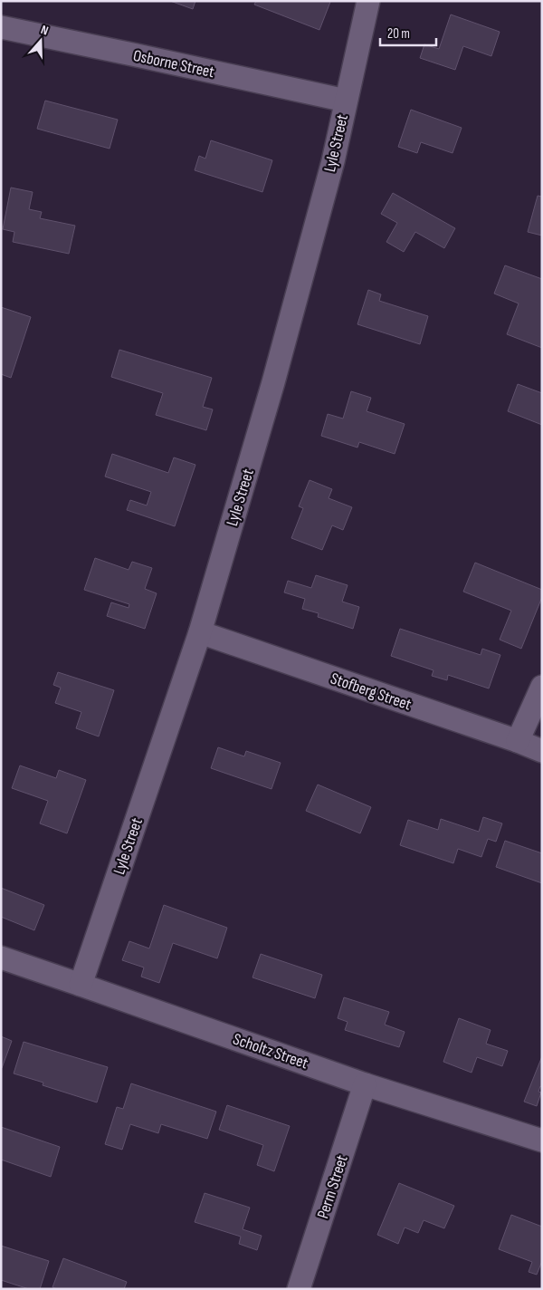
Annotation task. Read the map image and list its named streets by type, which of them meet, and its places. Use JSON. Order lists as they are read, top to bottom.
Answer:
{
  "streets": {
    "street": [
      "Osborne Street",
      "Lyle Street",
      "Stofberg Street",
      "Scholtz Street",
      "Perm Street"
    ]
  },
  "crossings": [
    ["Osborne Street", "Lyle Street"],
    ["Lyle Street", "Stofberg Street"],
    ["Lyle Street", "Scholtz Street"],
    ["Scholtz Street", "Perm Street"]
  ],
  "scale_bar": "20 m",
  "north": "top"
}
